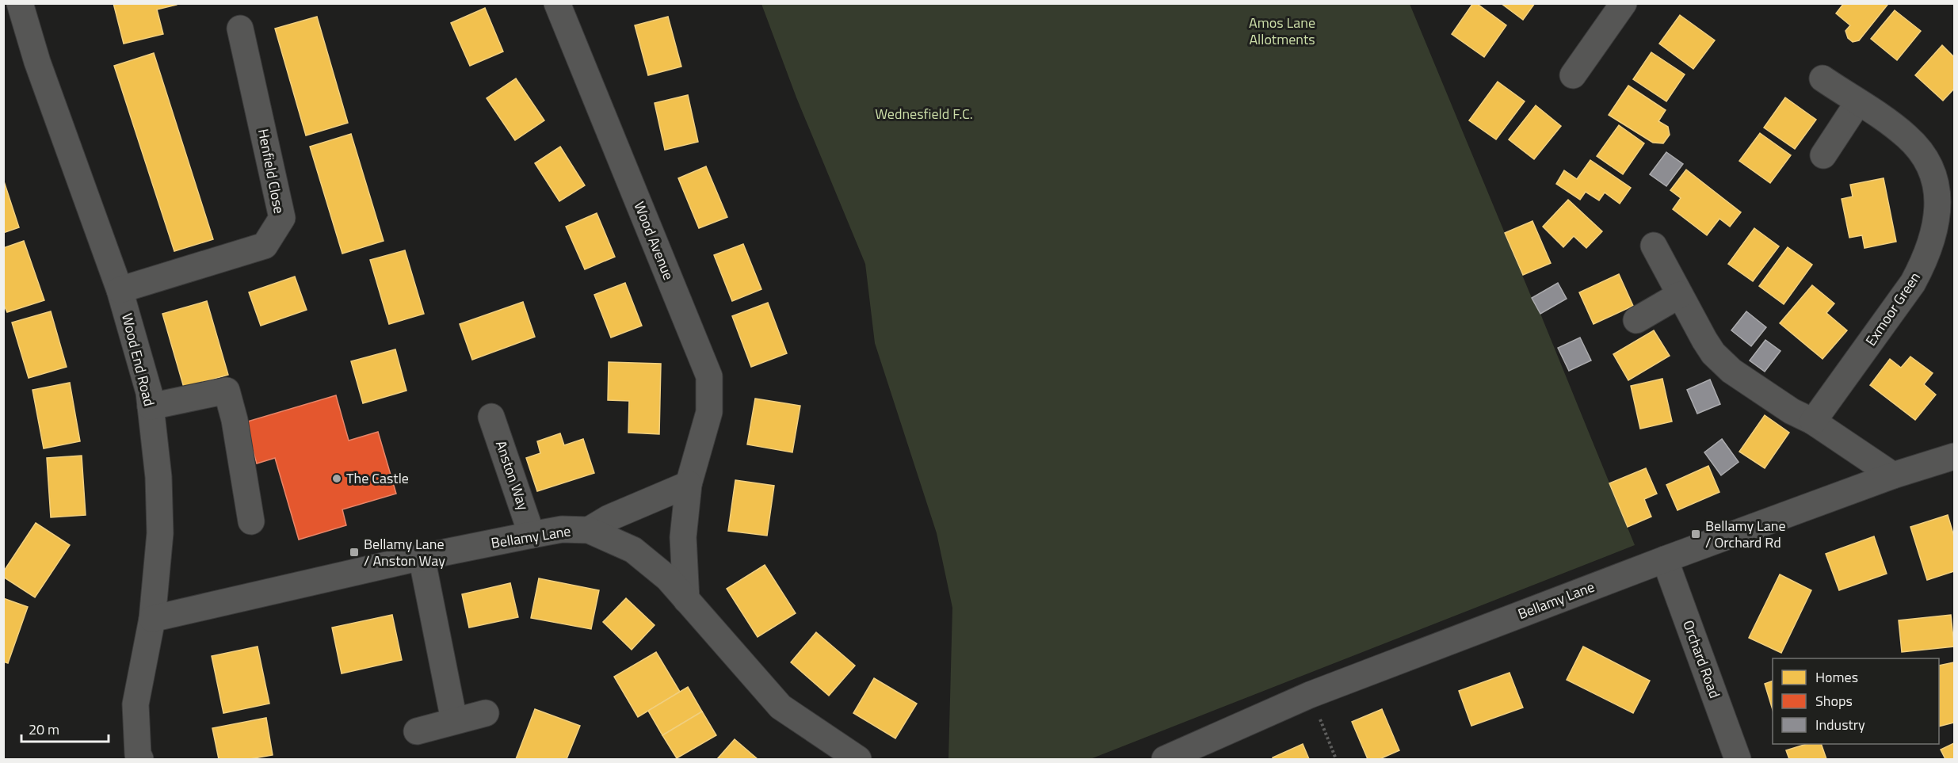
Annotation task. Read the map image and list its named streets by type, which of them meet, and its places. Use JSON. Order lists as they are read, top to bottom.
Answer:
{
  "streets": {
    "street": [
      "Henfield Close",
      "Wood Avenue",
      "Exmoor Green",
      "Wood End Road",
      "Anston Way",
      "Bellamy Lane",
      "Orchard Road"
    ]
  },
  "crossings": [
    ["Henfield Close", "Wood End Road"],
    ["Wood Avenue", "Bellamy Lane"],
    ["Wood End Road", "Bellamy Lane"],
    ["Anston Way", "Bellamy Lane"],
    ["Bellamy Lane", "Orchard Road"]
  ],
  "parks": ["Amos Lane Allotments", "Wednesfield F.C."],
  "places": {
    "other": ["The Castle"],
    "transit": ["Bellamy Lane / Orchard Rd", "Bellamy Lane / Anston Way"]
  },
  "legend": ["Homes", "Shops", "Industry"],
  "scale_bar": "20 m"
}
